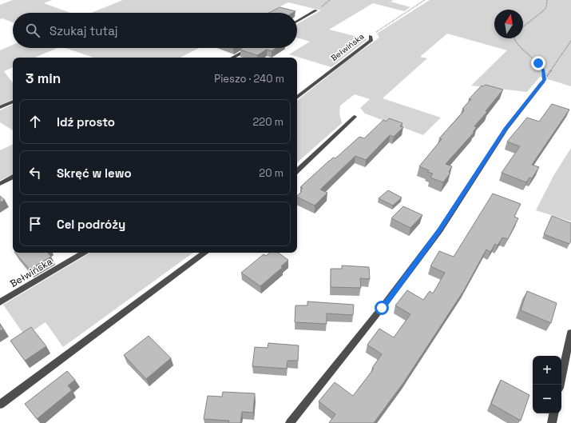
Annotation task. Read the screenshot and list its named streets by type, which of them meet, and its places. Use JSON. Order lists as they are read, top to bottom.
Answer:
{
  "streets": {
    "street": ["Bełwińska"]
  },
  "north": "top",
  "page": {
    "search": "Szukaj tutaj",
    "heading": ["3 min", "Pieszo · 240 m"],
    "list": [
      ["Idź prosto", "220 m"],
      ["Skręć w lewo", "20 m"],
      "Cel podróży"
    ],
    "map_buttons": ["+", "−"]
  }
}
